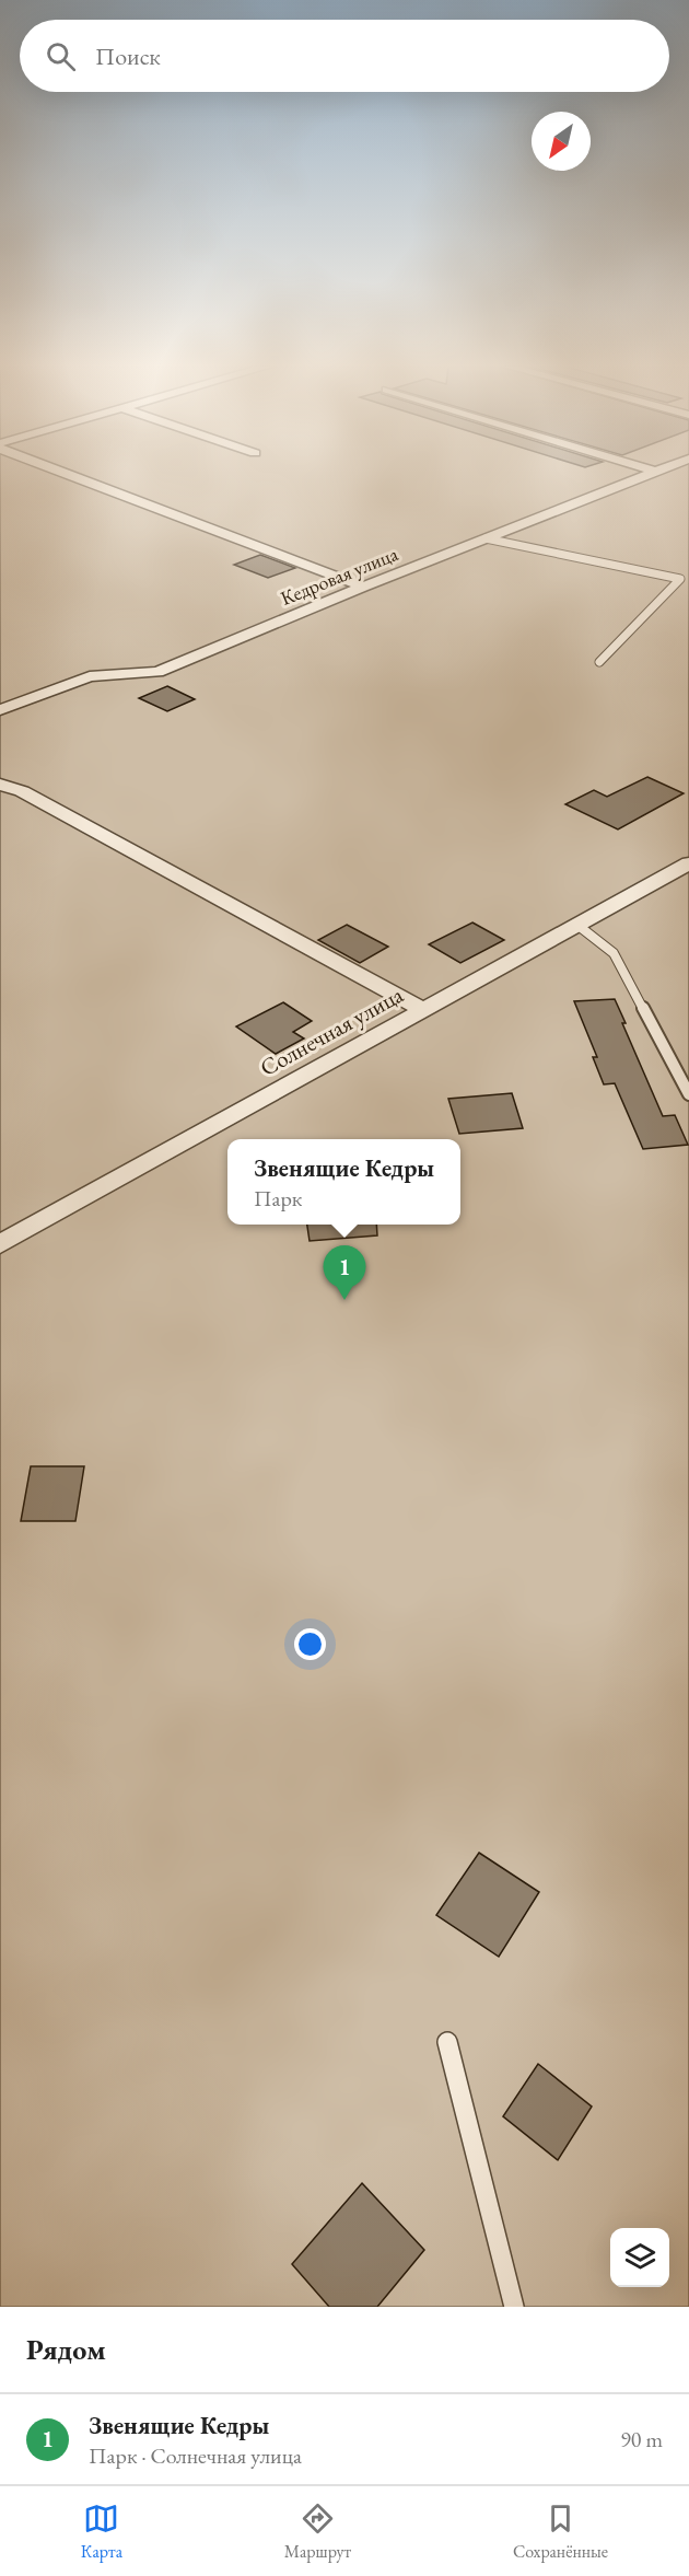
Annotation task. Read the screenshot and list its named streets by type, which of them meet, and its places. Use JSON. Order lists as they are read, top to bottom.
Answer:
{
  "streets": {
    "street": ["Кедровая улица", "Солнечная улица"]
  },
  "north": "bottom left",
  "page": {
    "search": "Поиск",
    "popup": ["Звенящие Кедры", "Парк"],
    "pins": "1",
    "heading": "Рядом",
    "list": [
      {
        "mark": "1",
        "name": "Звенящие Кедры",
        "note": "Парк · Солнечная улица",
        "value": "90 m"
      }
    ],
    "nav": ["Карта", "Маршрут", "Сохранённые"]
  }
}
